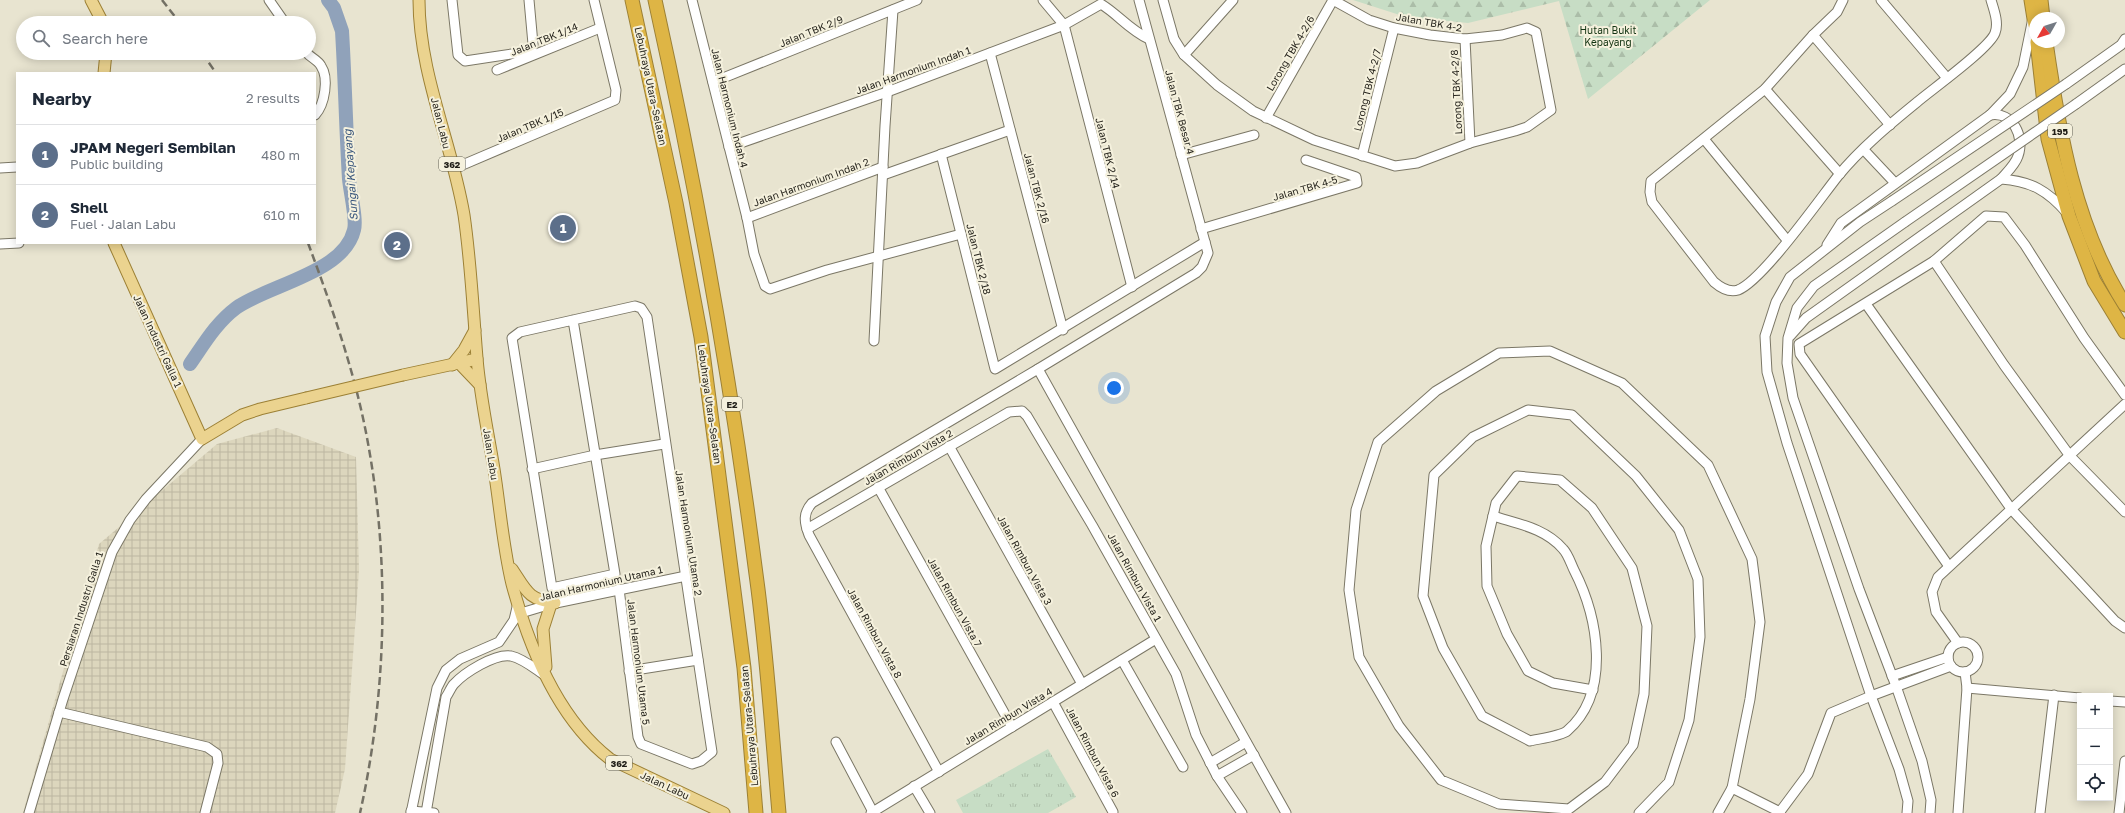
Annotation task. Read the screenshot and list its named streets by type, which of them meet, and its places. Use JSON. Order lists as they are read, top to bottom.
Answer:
{
  "streets": {
    "highway": ["Lebuhraya Utara–Selatan", "195", "E2"],
    "main road": ["Jalan Labu", "362", "Jalan Industri Galla 1"],
    "street": [
      "Jalan TBK 4-2",
      "Jalan TBK 2/9",
      "Jalan TBK 1/14",
      "Lorong TBK 4-2/6",
      "Jalan Harmonium Indah 1",
      "Lorong TBK 4-2/7",
      "Lorong TBK 4-2/8",
      "Jalan Harmonium Indah 4",
      "Jalan TBK Besar 4",
      "Jalan TBK 1/15",
      "Jalan TBK 2/14",
      "Jalan Harmonium Indah 2",
      "Jalan TBK 2/16",
      "Jalan TBK 4-5",
      "Jalan TBK 2/18",
      "Jalan Rimbun Vista 2",
      "Jalan Harmonium Utama 2",
      "Jalan Rimbun Vista 3",
      "Jalan Rimbun Vista 1",
      "Jalan Harmonium Utama 1",
      "Jalan Rimbun Vista 7",
      "Persiaran Industri Galla 1",
      "Jalan Rimbun Vista 8",
      "Jalan Harmonium Utama 5",
      "Jalan Rimbun Vista 4",
      "Jalan Rimbun Vista 6"
    ]
  },
  "crossings": [
    ["Jalan TBK 4-2", "Lorong TBK 4-2/6"],
    ["Jalan TBK 4-2", "Lorong TBK 4-2/7"],
    ["Jalan TBK 4-2", "Lorong TBK 4-2/8"],
    ["Jalan TBK 2/9", "Jalan Harmonium Indah 4"],
    ["Jalan TBK 1/14", "Jalan TBK 1/15"],
    ["Jalan Harmonium Indah 1", "Jalan Harmonium Indah 4"],
    ["Jalan Harmonium Indah 1", "Jalan TBK Besar 4"],
    ["Jalan Harmonium Indah 1", "Jalan TBK 2/14"],
    ["Jalan Harmonium Indah 1", "Jalan TBK 2/16"],
    ["Jalan Harmonium Indah 4", "Jalan Harmonium Indah 2"],
    ["Jalan TBK Besar 4", "Jalan TBK 4-5"],
    ["Jalan Labu", "Jalan TBK 1/15"],
    ["Jalan Labu", "Jalan Harmonium Utama 1"],
    ["Jalan Harmonium Indah 2", "Jalan TBK 2/16"],
    ["Jalan Harmonium Indah 2", "Jalan TBK 2/18"],
    ["Jalan TBK 2/16", "Jalan TBK 2/18"],
    ["Jalan Industri Galla 1", "Persiaran Industri Galla 1"],
    ["Jalan Rimbun Vista 2", "Jalan Rimbun Vista 3"],
    ["Jalan Rimbun Vista 2", "Jalan Rimbun Vista 1"],
    ["Jalan Rimbun Vista 2", "Jalan Rimbun Vista 7"],
    ["Jalan Rimbun Vista 2", "Jalan Rimbun Vista 8"],
    ["Jalan Harmonium Utama 2", "Jalan Harmonium Utama 1"],
    ["Jalan Harmonium Utama 2", "Jalan Harmonium Utama 5"],
    ["Jalan Rimbun Vista 3", "Jalan Rimbun Vista 4"],
    ["Jalan Rimbun Vista 1", "Jalan Rimbun Vista 4"],
    ["Jalan Harmonium Utama 1", "Jalan Harmonium Utama 5"],
    ["Jalan Rimbun Vista 7", "Jalan Rimbun Vista 4"],
    ["Jalan Rimbun Vista 8", "Jalan Rimbun Vista 4"],
    ["Jalan Rimbun Vista 4", "Jalan Rimbun Vista 6"]
  ],
  "water": ["Sungai Kepayang"],
  "parks": ["Hutan Bukit Kepayang"],
  "north": "bottom left",
  "page": {
    "search": "Search here",
    "heading": ["Nearby", "2 results"],
    "list": [
      {
        "mark": "1",
        "name": "JPAM Negeri Sembilan",
        "note": "Public building",
        "value": "480 m"
      },
      {
        "mark": "2",
        "name": "Shell",
        "note": "Fuel · Jalan Labu",
        "value": "610 m"
      }
    ],
    "pins": ["1", "2"],
    "map_buttons": ["+", "−"]
  }
}
